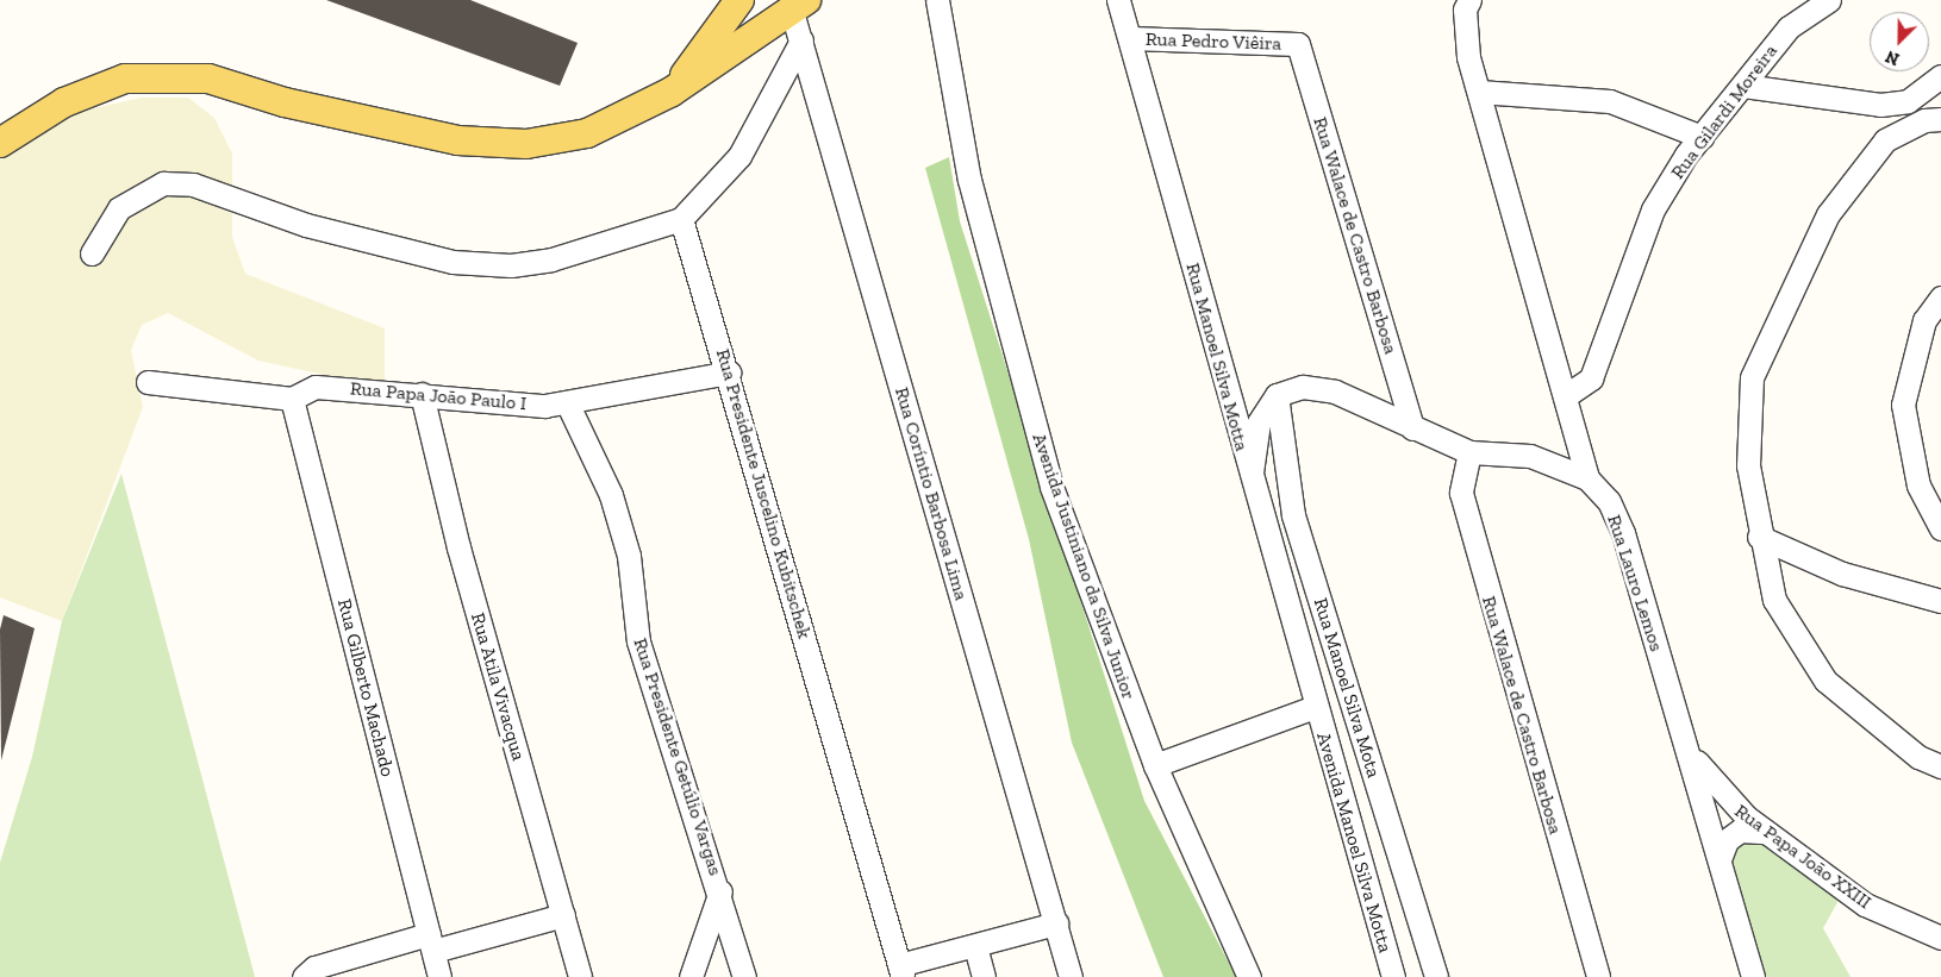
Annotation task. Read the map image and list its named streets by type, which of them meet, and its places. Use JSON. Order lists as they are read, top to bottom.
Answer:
{
  "streets": {
    "street": [
      "Rua Pedro Viêira",
      "Rua Gilardi Moreira",
      "Rua Walace de Castro Barbosa",
      "Rua Manoel Silva Motta",
      "Rua Papa João Paulo I",
      "Rua Presidente Juscelino Kubitschek",
      "Rua Coríntio Barbosa Lima",
      "Avenida Justiniano da Silva Junior",
      "Rua Lauro Lemos",
      "Rua Atila Vivacqua",
      "Rua Gilberto Machado",
      "Rua Manoel Silva Mota",
      "Rua Presidente Getúlio Vargas",
      "Avenida Manoel Silva Motta",
      "Rua Papa João XXIII"
    ]
  },
  "crossings": [
    ["Rua Pedro Viêira", "Rua Walace de Castro Barbosa"],
    ["Rua Pedro Viêira", "Rua Manoel Silva Motta"],
    ["Rua Gilardi Moreira", "Rua Lauro Lemos"],
    ["Rua Manoel Silva Motta", "Avenida Manoel Silva Motta"],
    ["Rua Papa João Paulo I", "Rua Presidente Juscelino Kubitschek"],
    ["Rua Papa João Paulo I", "Rua Atila Vivacqua"],
    ["Rua Papa João Paulo I", "Rua Gilberto Machado"],
    ["Rua Papa João Paulo I", "Rua Presidente Getúlio Vargas"],
    ["Rua Lauro Lemos", "Rua Papa João XXIII"]
  ],
  "north": "bottom left"
}
